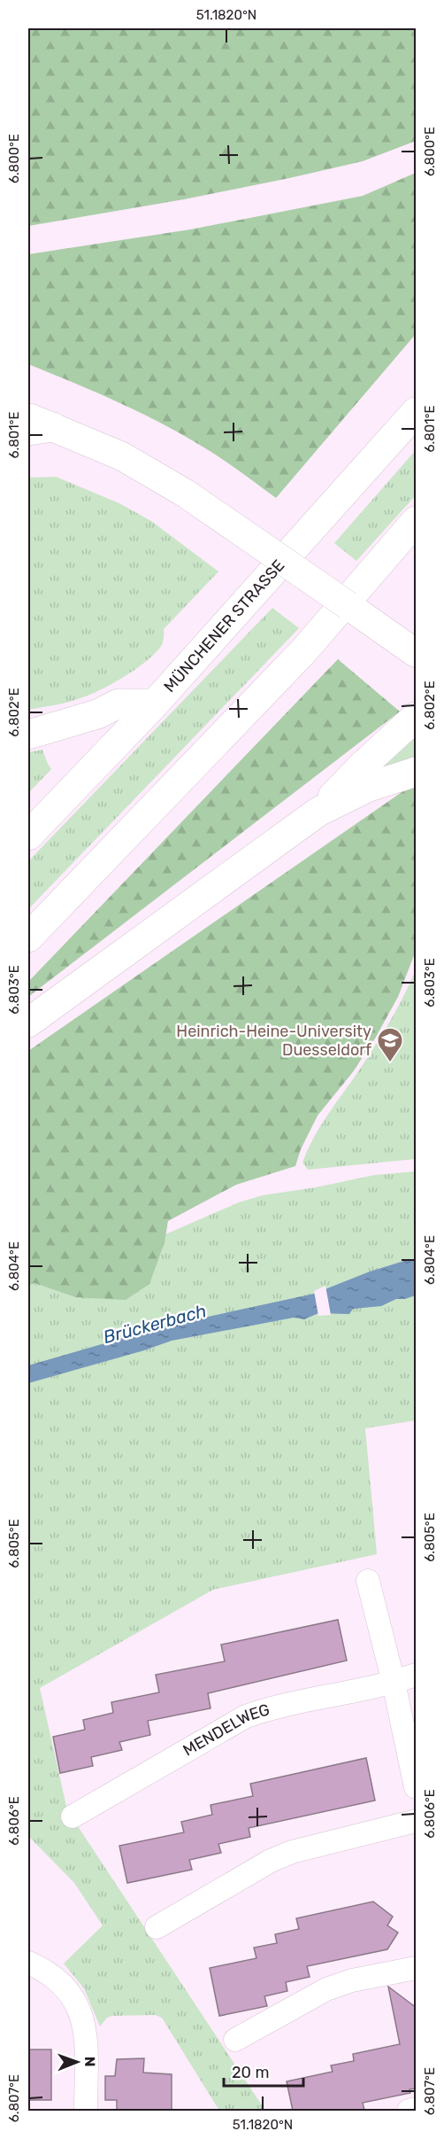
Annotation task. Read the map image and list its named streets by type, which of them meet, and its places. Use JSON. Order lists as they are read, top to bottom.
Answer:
{
  "streets": {
    "highway": ["MÜNCHENER STRASSE"],
    "street": ["MENDELWEG"]
  },
  "water": ["Brückerbach"],
  "places": {
    "school or university": ["Heinrich-Heine-University Duesseldorf"]
  },
  "scale_bar": "20 m",
  "north": "right",
  "coordinates": [
    "51.1820°N",
    "6.800°E",
    "6.801°E",
    "6.802°E",
    "6.803°E",
    "6.804°E",
    "6.805°E",
    "6.806°E",
    "6.807°E"
  ]
}
